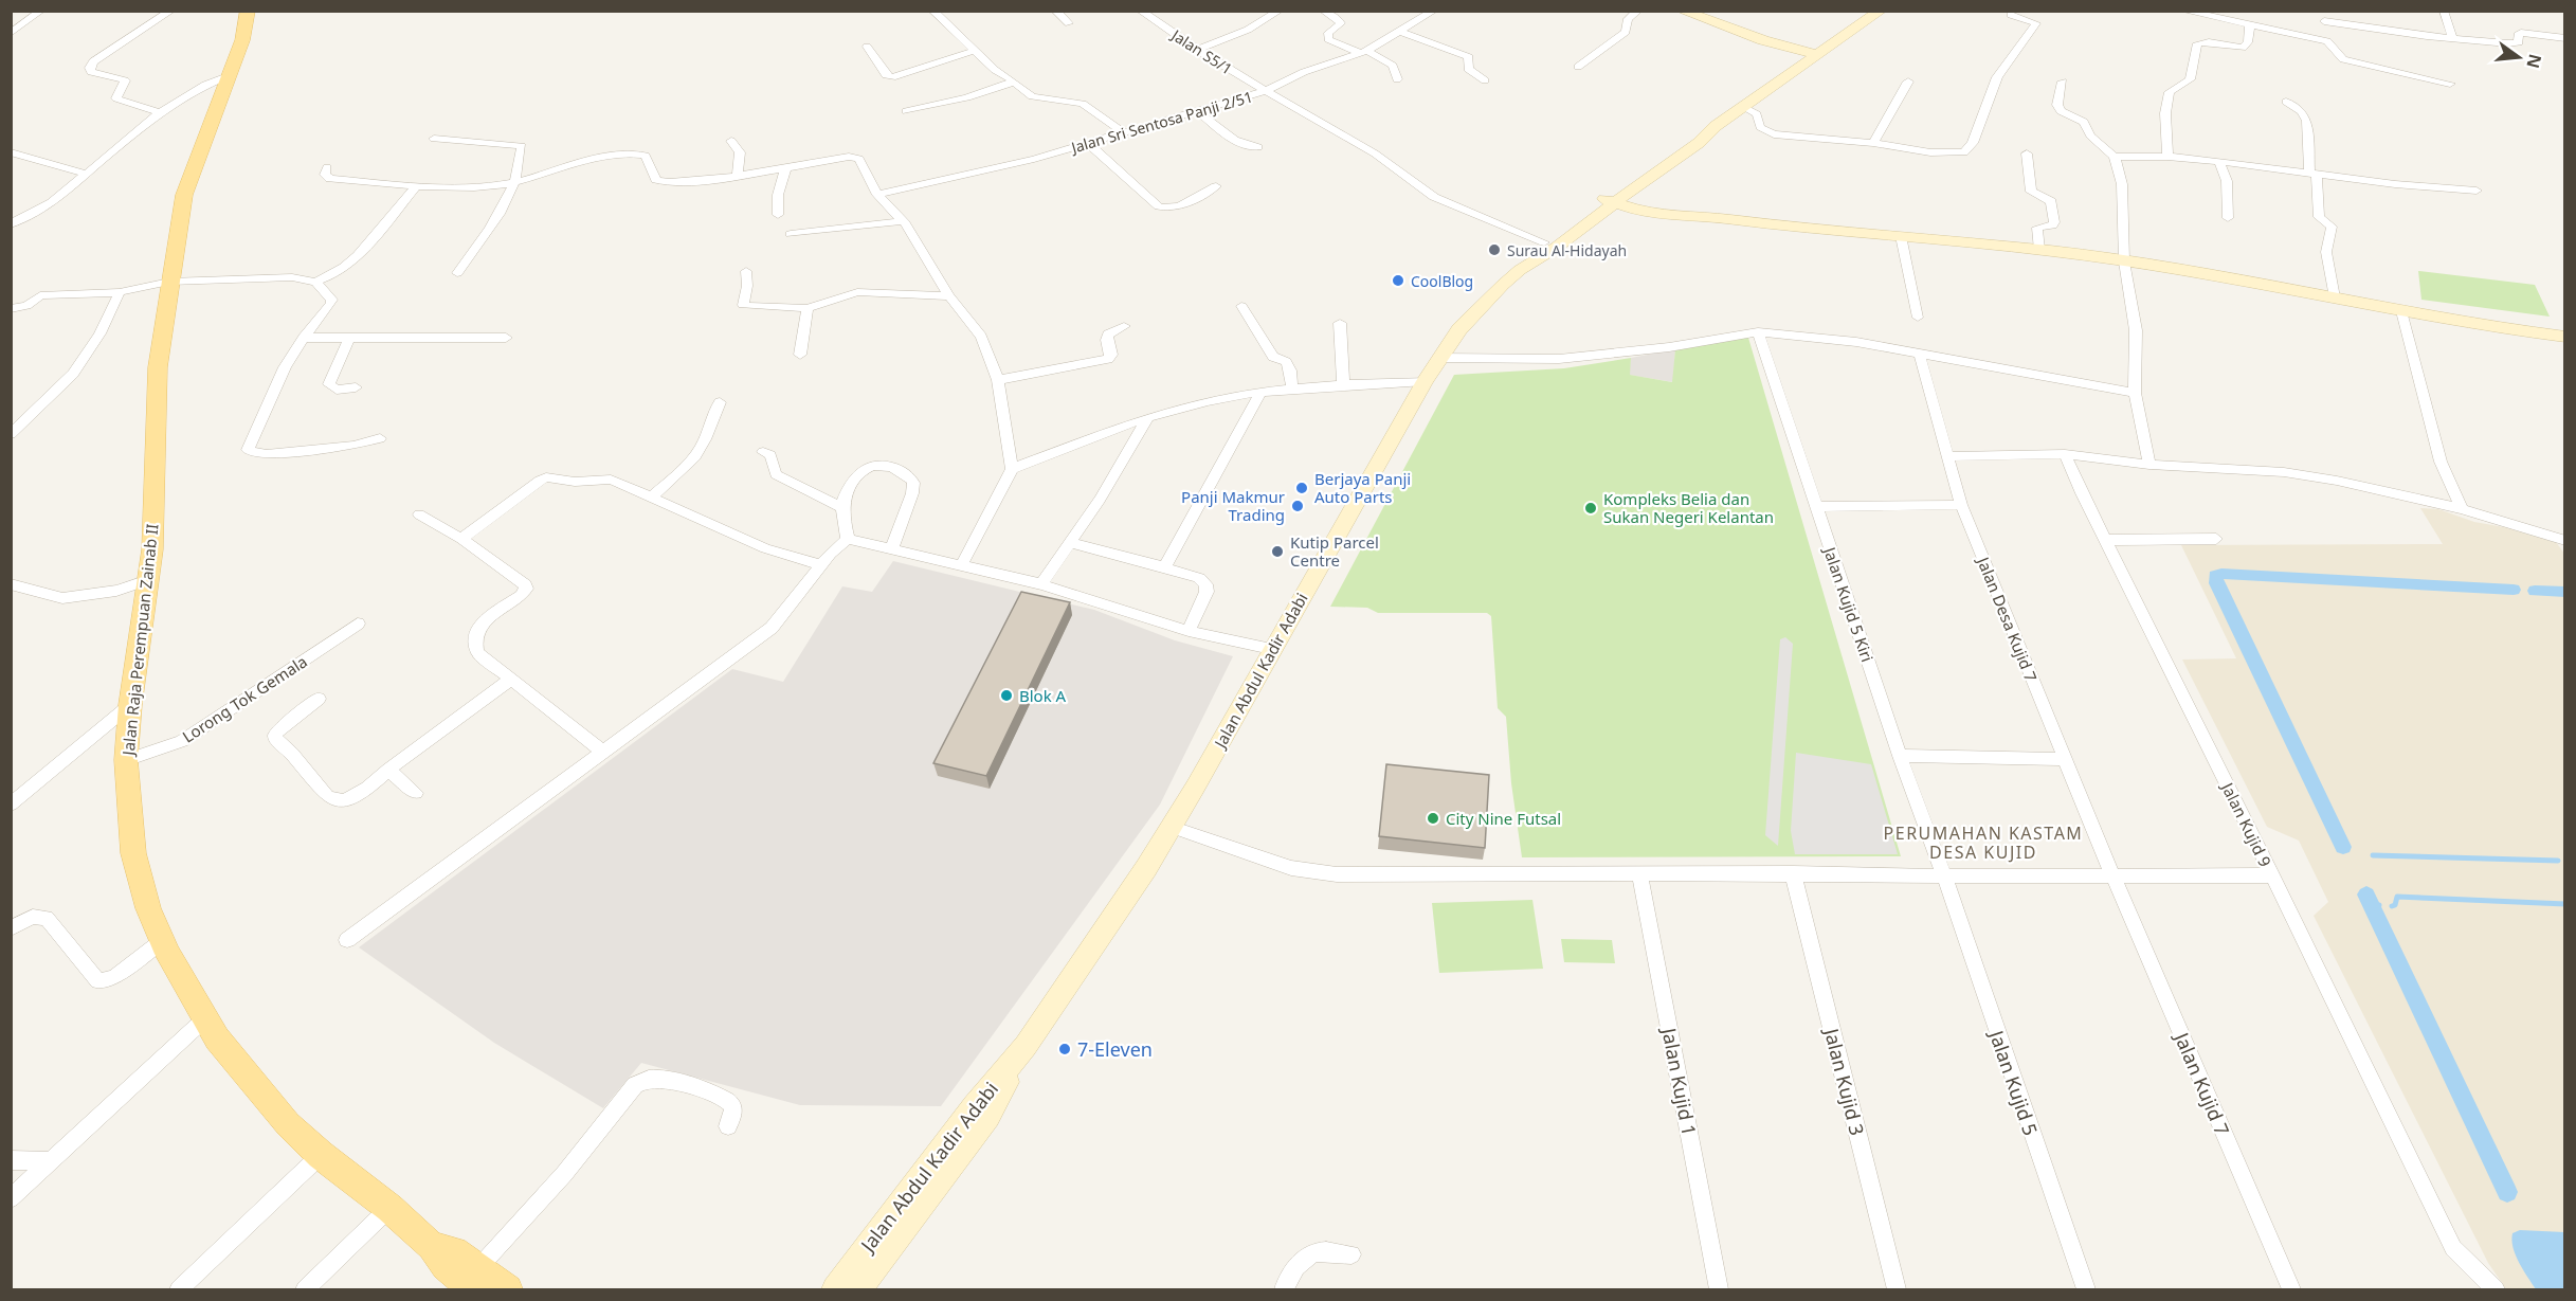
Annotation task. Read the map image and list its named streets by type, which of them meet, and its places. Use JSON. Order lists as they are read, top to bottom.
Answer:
{
  "streets": {
    "main road": ["Jalan Raja Perempuan Zainab II", "Jalan Abdul Kadir Adabi"],
    "street": [
      "Jalan S5/1",
      "Jalan Sri Sentosa Panji 2/51",
      "Jalan Kujid 5 Kiri",
      "Jalan Desa Kujid 7",
      "Lorong Tok Gemala",
      "Jalan Kujid 9",
      "Jalan Kujid 1",
      "Jalan Kujid 3",
      "Jalan Kujid 5",
      "Jalan Kujid 7"
    ]
  },
  "crossings": [
    ["Jalan S5/1", "Jalan Sri Sentosa Panji 2/51"],
    ["Jalan S5/1", "Jalan Abdul Kadir Adabi"],
    ["Jalan Kujid 5 Kiri", "Jalan Kujid 5"],
    ["Jalan Desa Kujid 7", "Jalan Kujid 7"],
    ["Jalan Raja Perempuan Zainab II", "Lorong Tok Gemala"]
  ],
  "districts": ["PERUMAHAN KASTAM DESA KUJID"],
  "places": [
    "Surau Al-Hidayah",
    "CoolBlog",
    "Berjaya Panji Auto Parts",
    "Panji Makmur Trading",
    "Kompleks Belia dan Sukan Negeri Kelantan",
    "Kutip Parcel Centre",
    "Blok A",
    "City Nine Futsal",
    "7-Eleven"
  ],
  "north": "right"
}
